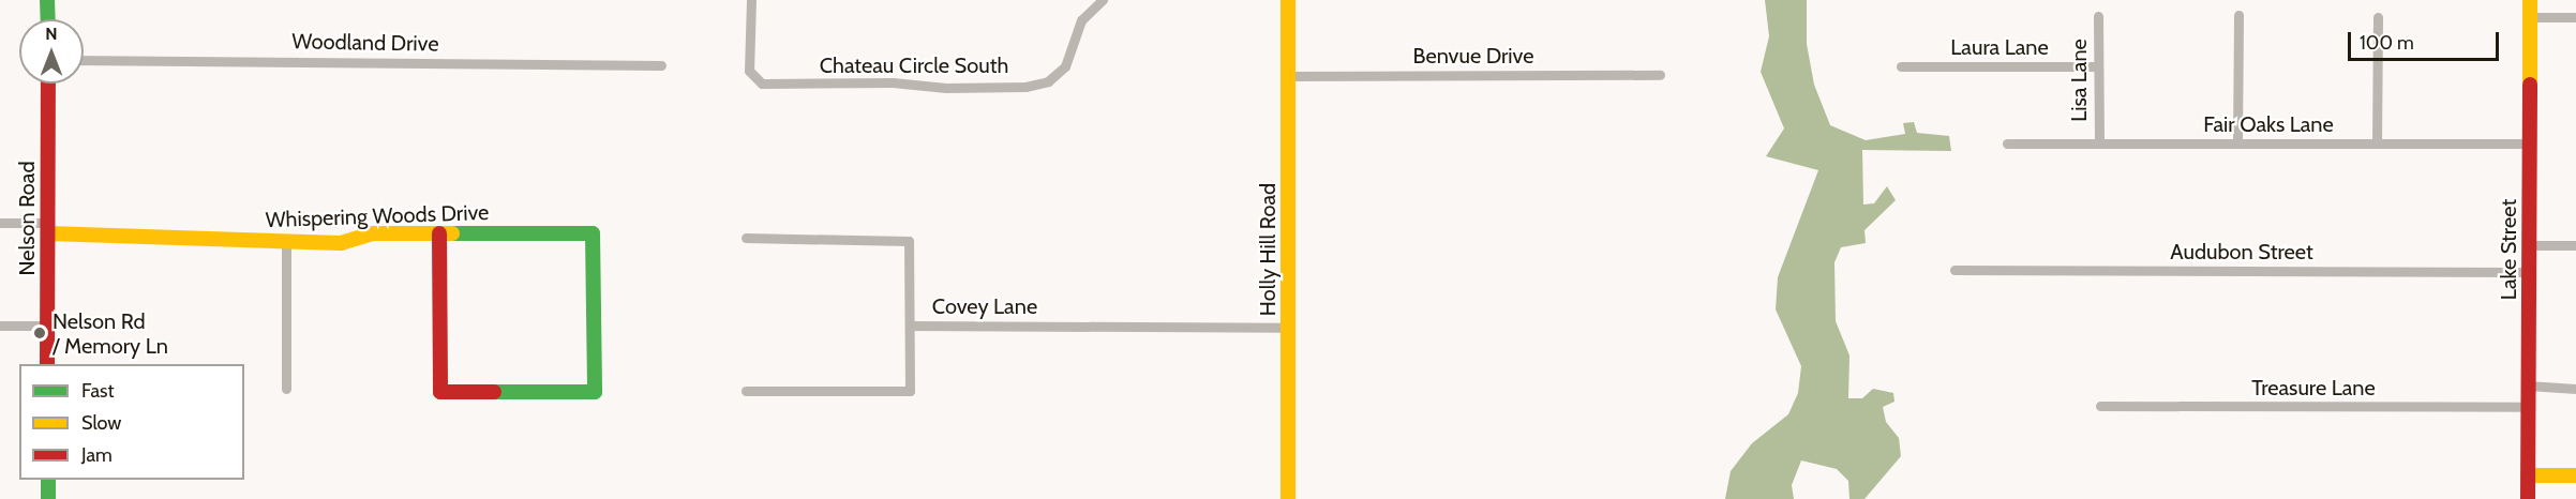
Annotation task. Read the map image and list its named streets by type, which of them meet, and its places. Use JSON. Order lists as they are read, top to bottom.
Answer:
{
  "streets": {
    "street": [
      "Woodland Drive",
      "Laura Lane",
      "Benvue Drive",
      "Chateau Circle South",
      "Lisa Lane",
      "Fair Oaks Lane",
      "Whispering Woods Drive",
      "Nelson Road",
      "Holly Hill Road",
      "Lake Street",
      "Audubon Street",
      "Covey Lane",
      "Treasure Lane"
    ]
  },
  "crossings": [
    ["Laura Lane", "Lisa Lane"],
    ["Benvue Drive", "Holly Hill Road"],
    ["Lisa Lane", "Fair Oaks Lane"],
    ["Fair Oaks Lane", "Lake Street"],
    ["Whispering Woods Drive", "Nelson Road"],
    ["Holly Hill Road", "Covey Lane"],
    ["Lake Street", "Audubon Street"],
    ["Lake Street", "Treasure Lane"]
  ],
  "places": ["Nelson Rd / Memory Ln"],
  "legend": ["Fast", "Slow", "Jam"],
  "scale_bar": "100 m",
  "north": "top"
}
